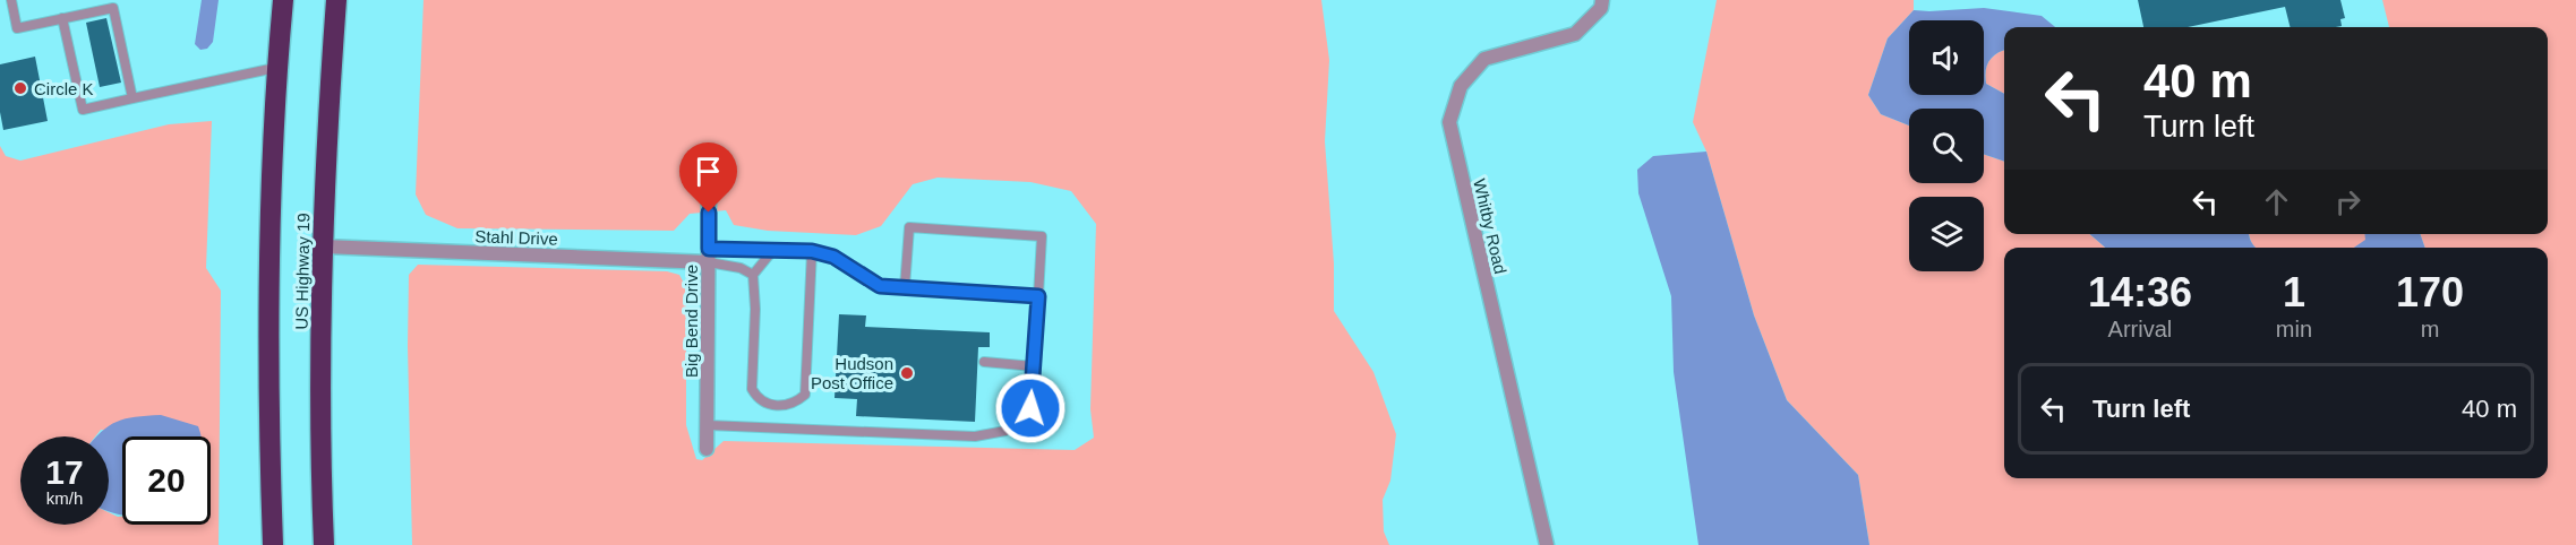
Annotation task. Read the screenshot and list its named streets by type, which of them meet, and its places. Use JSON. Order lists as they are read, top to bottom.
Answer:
{
  "streets": {
    "highway": ["US Highway 19"],
    "street": ["Whitby Road", "Stahl Drive", "Big Bend Drive"]
  },
  "crossings": [
    ["Stahl Drive", "US Highway 19"],
    ["Stahl Drive", "Big Bend Drive"]
  ],
  "places": ["Circle K", "Hudson Post Office"],
  "page": {
    "turn": ["40 m", "Turn left"],
    "eta": [
      "14:36",
      "Arrival",
      "1",
      "min",
      "170",
      "m"
    ],
    "list": [
      {
        "name": "Turn left",
        "value": "40 m"
      }
    ],
    "speed": "17 km/h",
    "limit": "20"
  }
}
